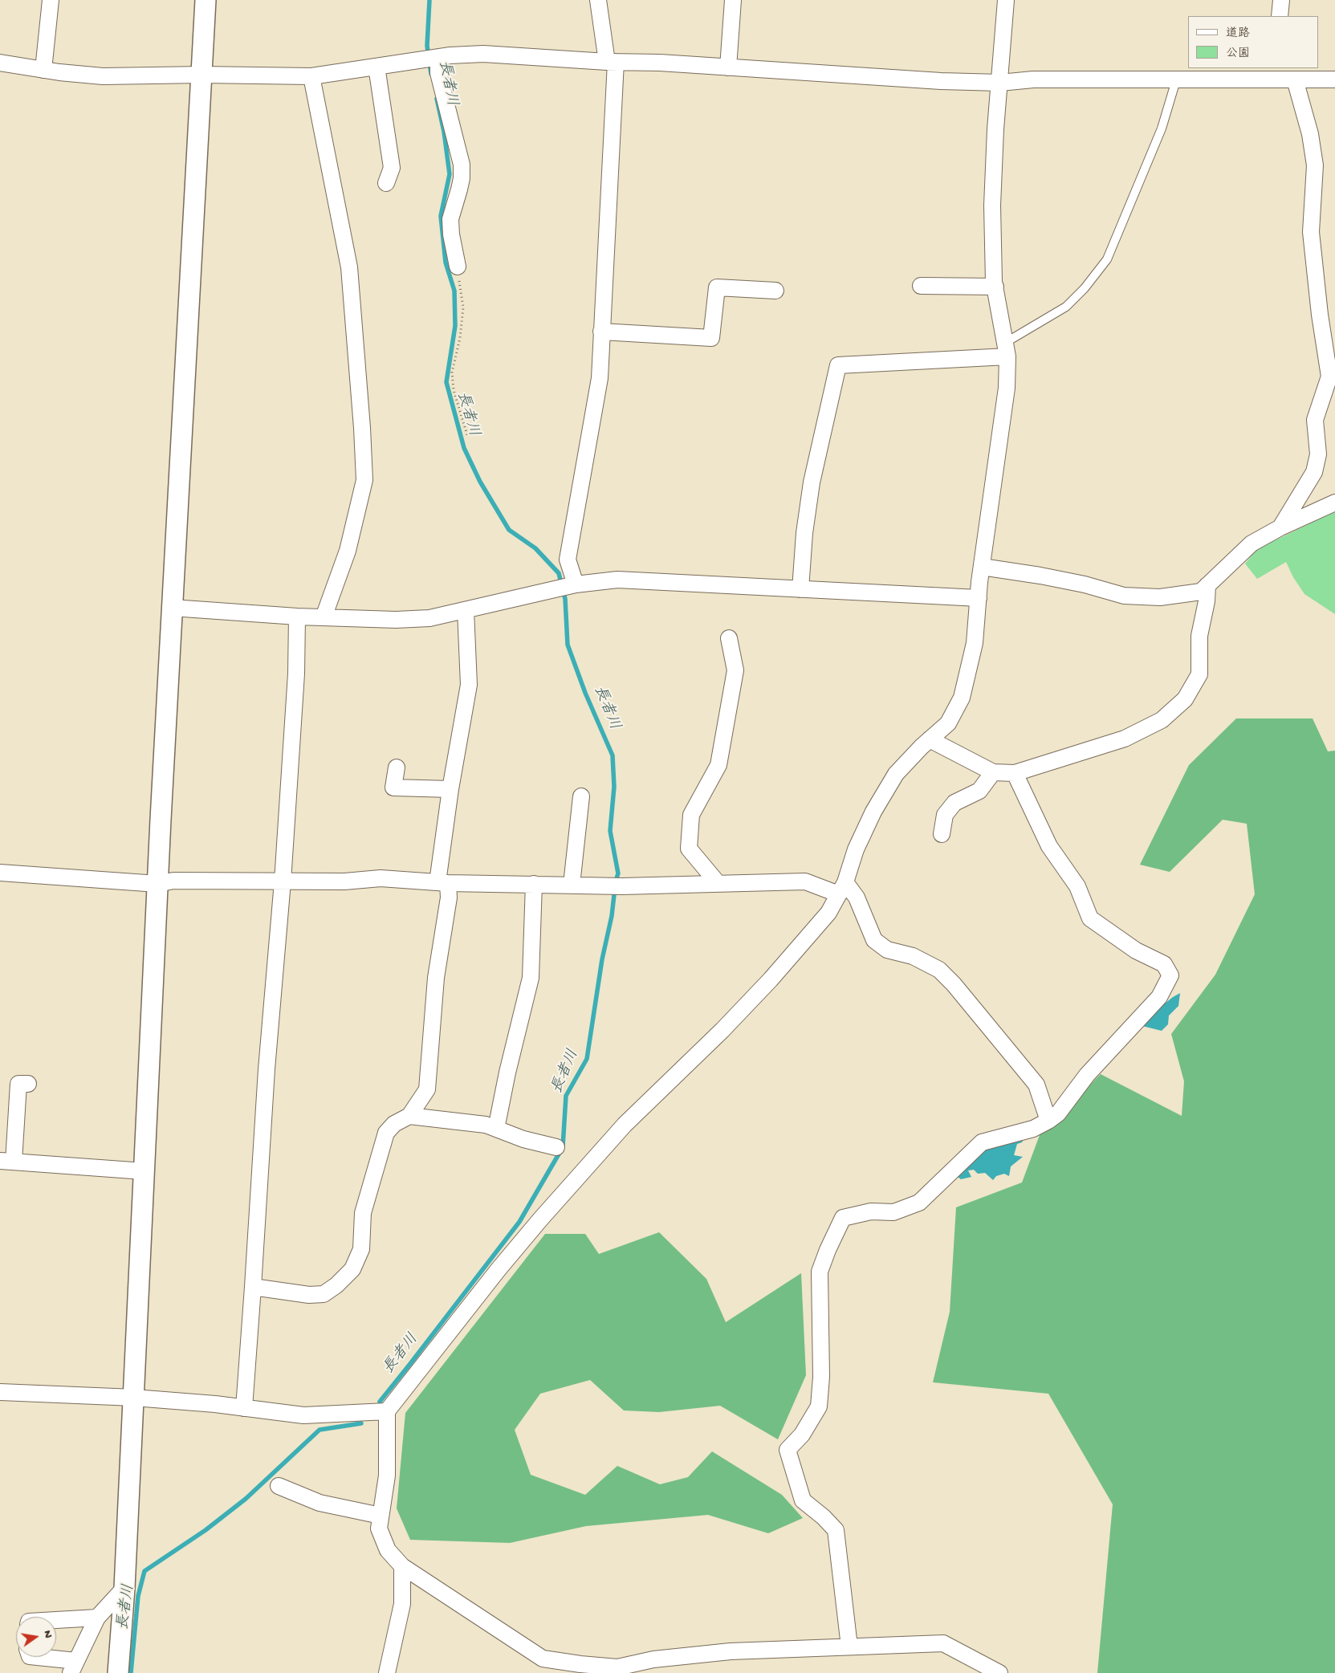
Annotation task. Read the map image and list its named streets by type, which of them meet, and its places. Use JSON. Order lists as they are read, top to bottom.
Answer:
{
  "water": ["長者川"],
  "legend": ["道路", "公園"],
  "north": "right"
}
